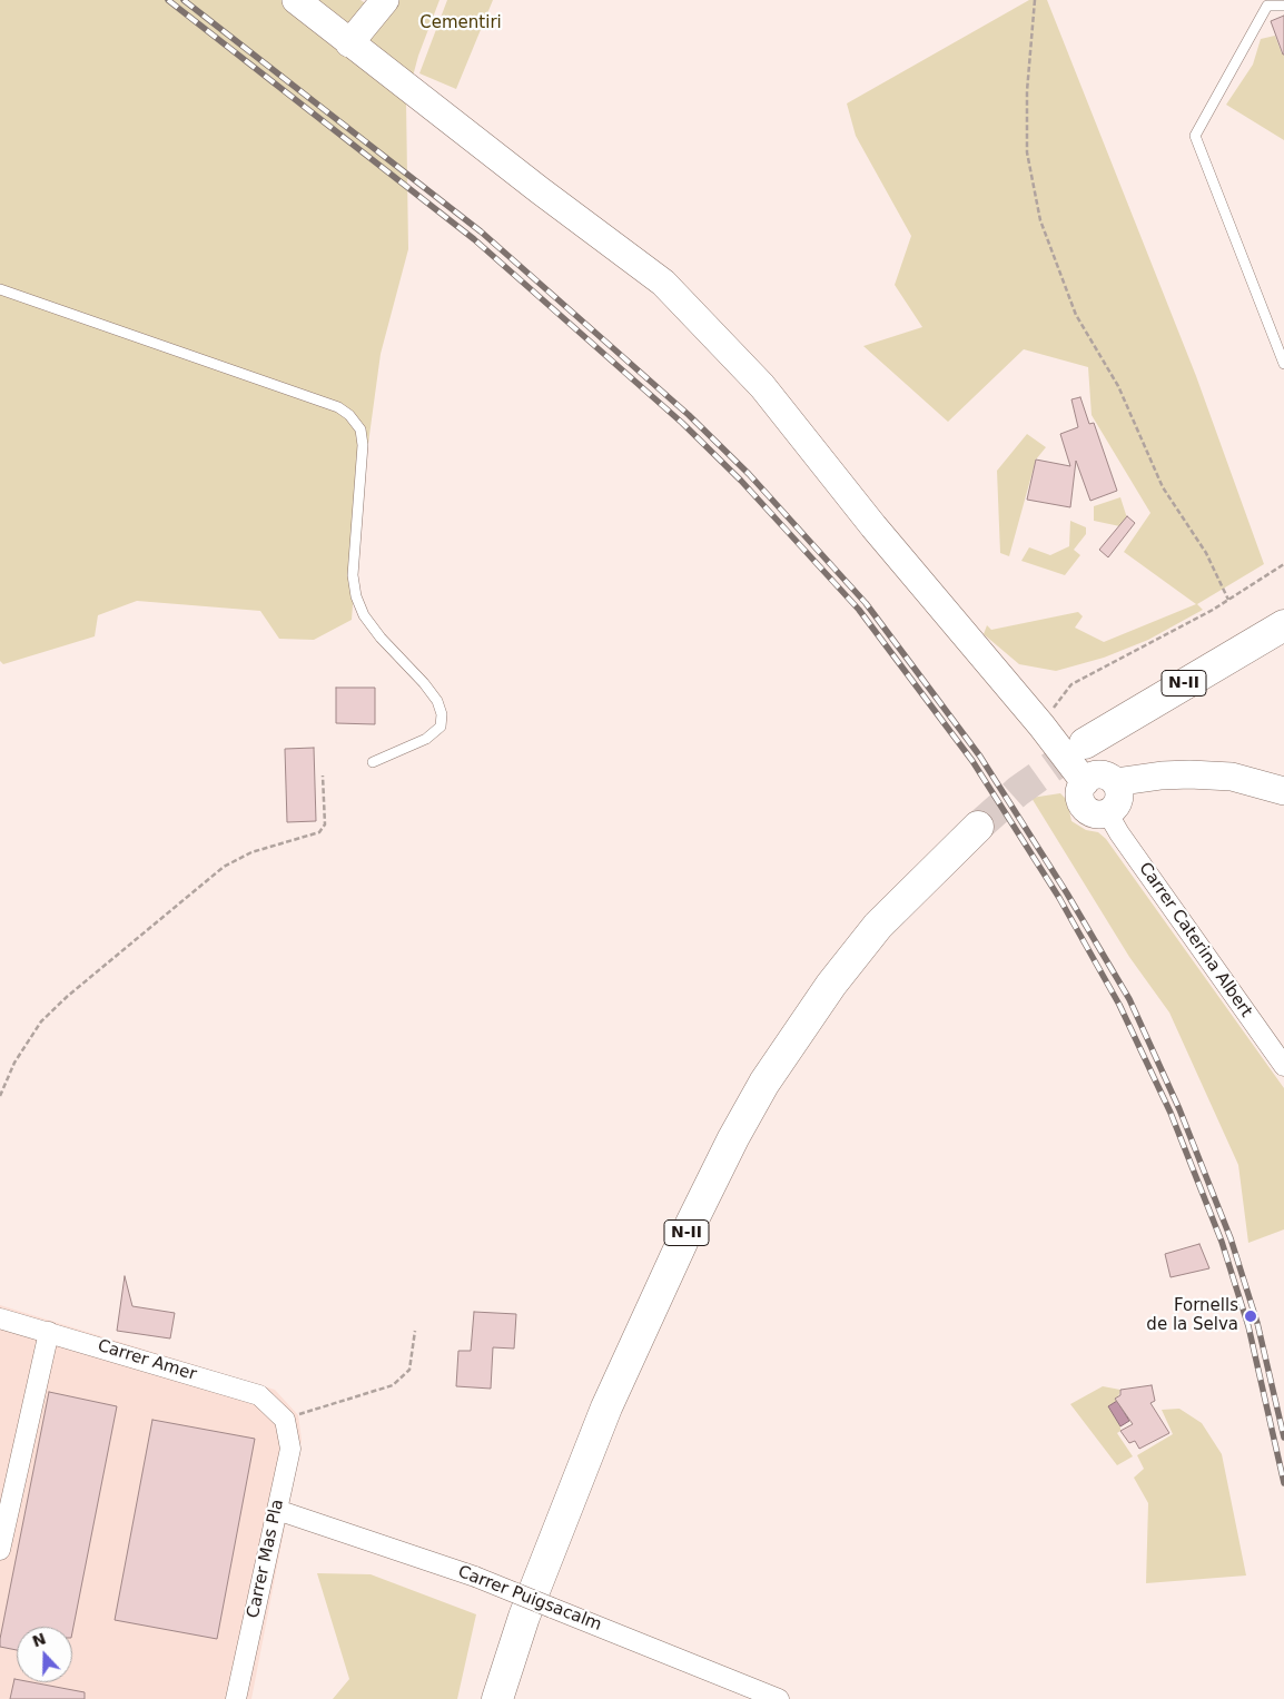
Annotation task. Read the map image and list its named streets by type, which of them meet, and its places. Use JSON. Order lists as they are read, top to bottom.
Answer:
{
  "streets": {
    "highway": ["N-II"],
    "street": [
      "Carrer Caterina Albert",
      "Carrer Amer",
      "Carrer Mas Pla",
      "Carrer Puigsacalm"
    ]
  },
  "crossings": [
    ["Carrer Amer", "Carrer Mas Pla"],
    ["Carrer Mas Pla", "Carrer Puigsacalm"]
  ],
  "parks": ["Cementiri"],
  "places": ["Fornells de la Selva"],
  "north": "top"
}
